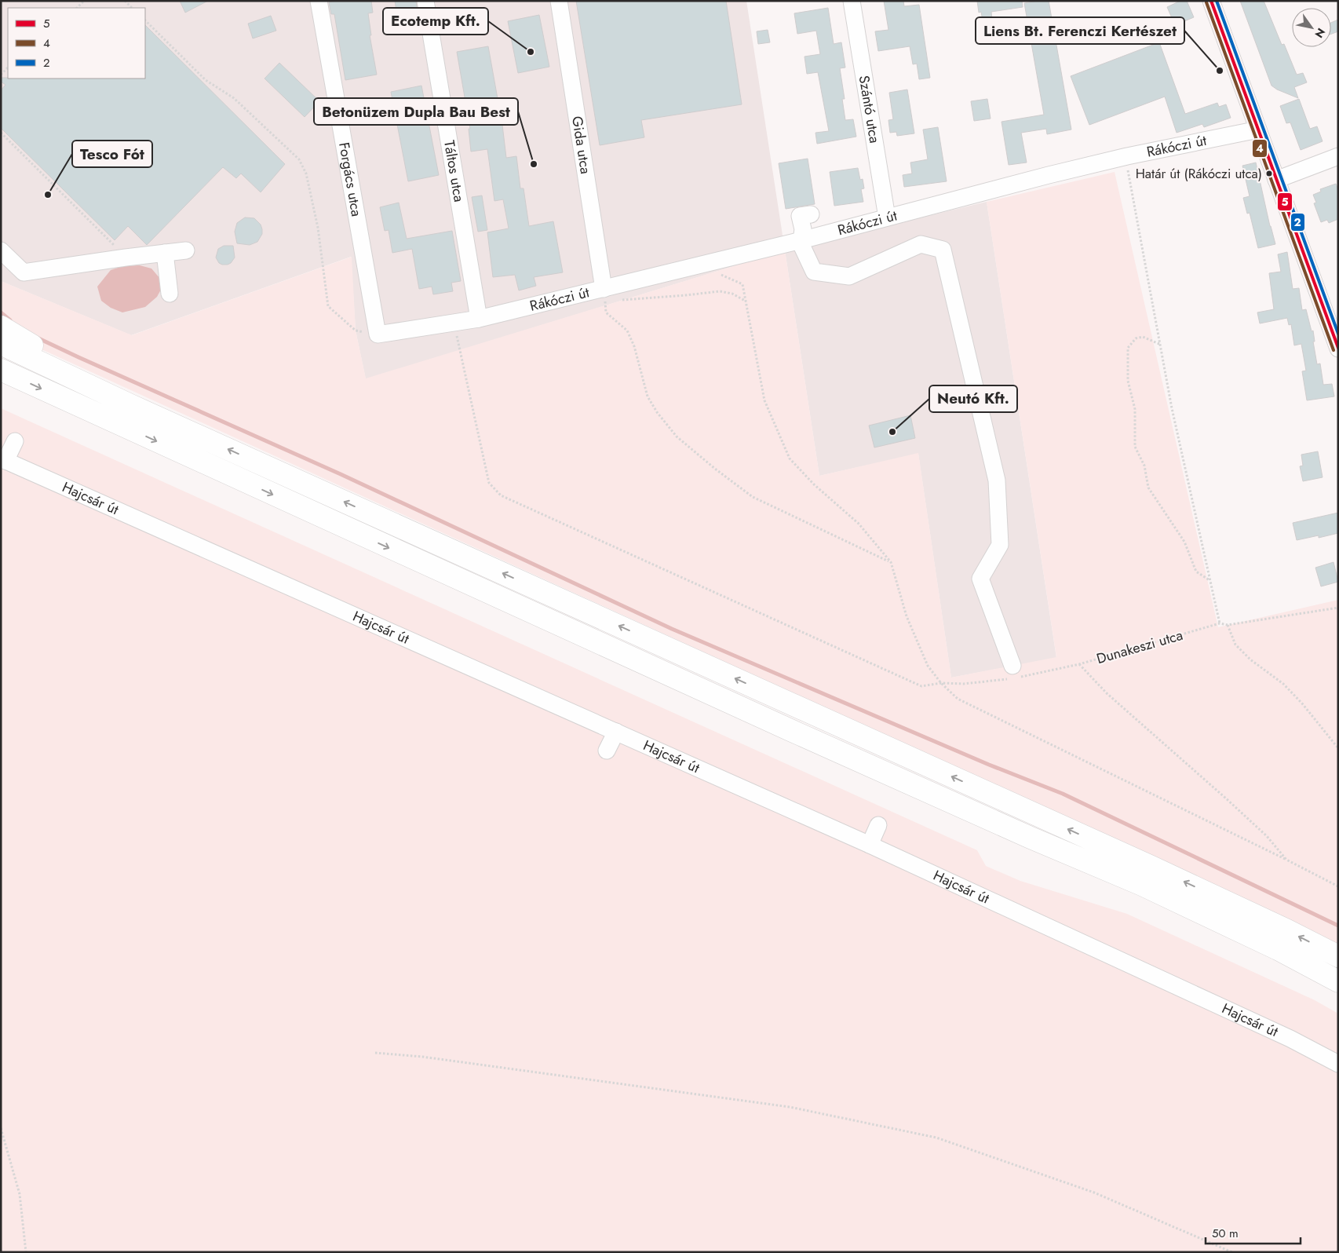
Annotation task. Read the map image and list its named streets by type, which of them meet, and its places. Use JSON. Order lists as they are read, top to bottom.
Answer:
{
  "streets": {
    "street": [
      "Szántó utca",
      "Gida utca",
      "Rákóczi út",
      "Táltos utca",
      "Forgács utca",
      "Hajcsár út"
    ],
    "path": ["Dunakeszi utca"]
  },
  "crossings": [
    ["Szántó utca", "Rákóczi út"],
    ["Gida utca", "Rákóczi út"],
    ["Rákóczi út", "Táltos utca"],
    ["Rákóczi út", "Forgács utca"],
    ["Rákóczi út", "Dunakeszi utca"]
  ],
  "places": [
    "Ecotemp Kft.",
    "Liens Bt. Ferenczi Kertészet",
    "Betonüzem Dupla Bau Best",
    "Határ út (Rákóczi utca)",
    "Tesco Fót",
    "Neutó Kft."
  ],
  "lines": ["transit line 5", "transit line 2", "transit line 4"],
  "legend": ["5", "4", "2"],
  "scale_bar": "50 m",
  "north": "bottom right"
}
